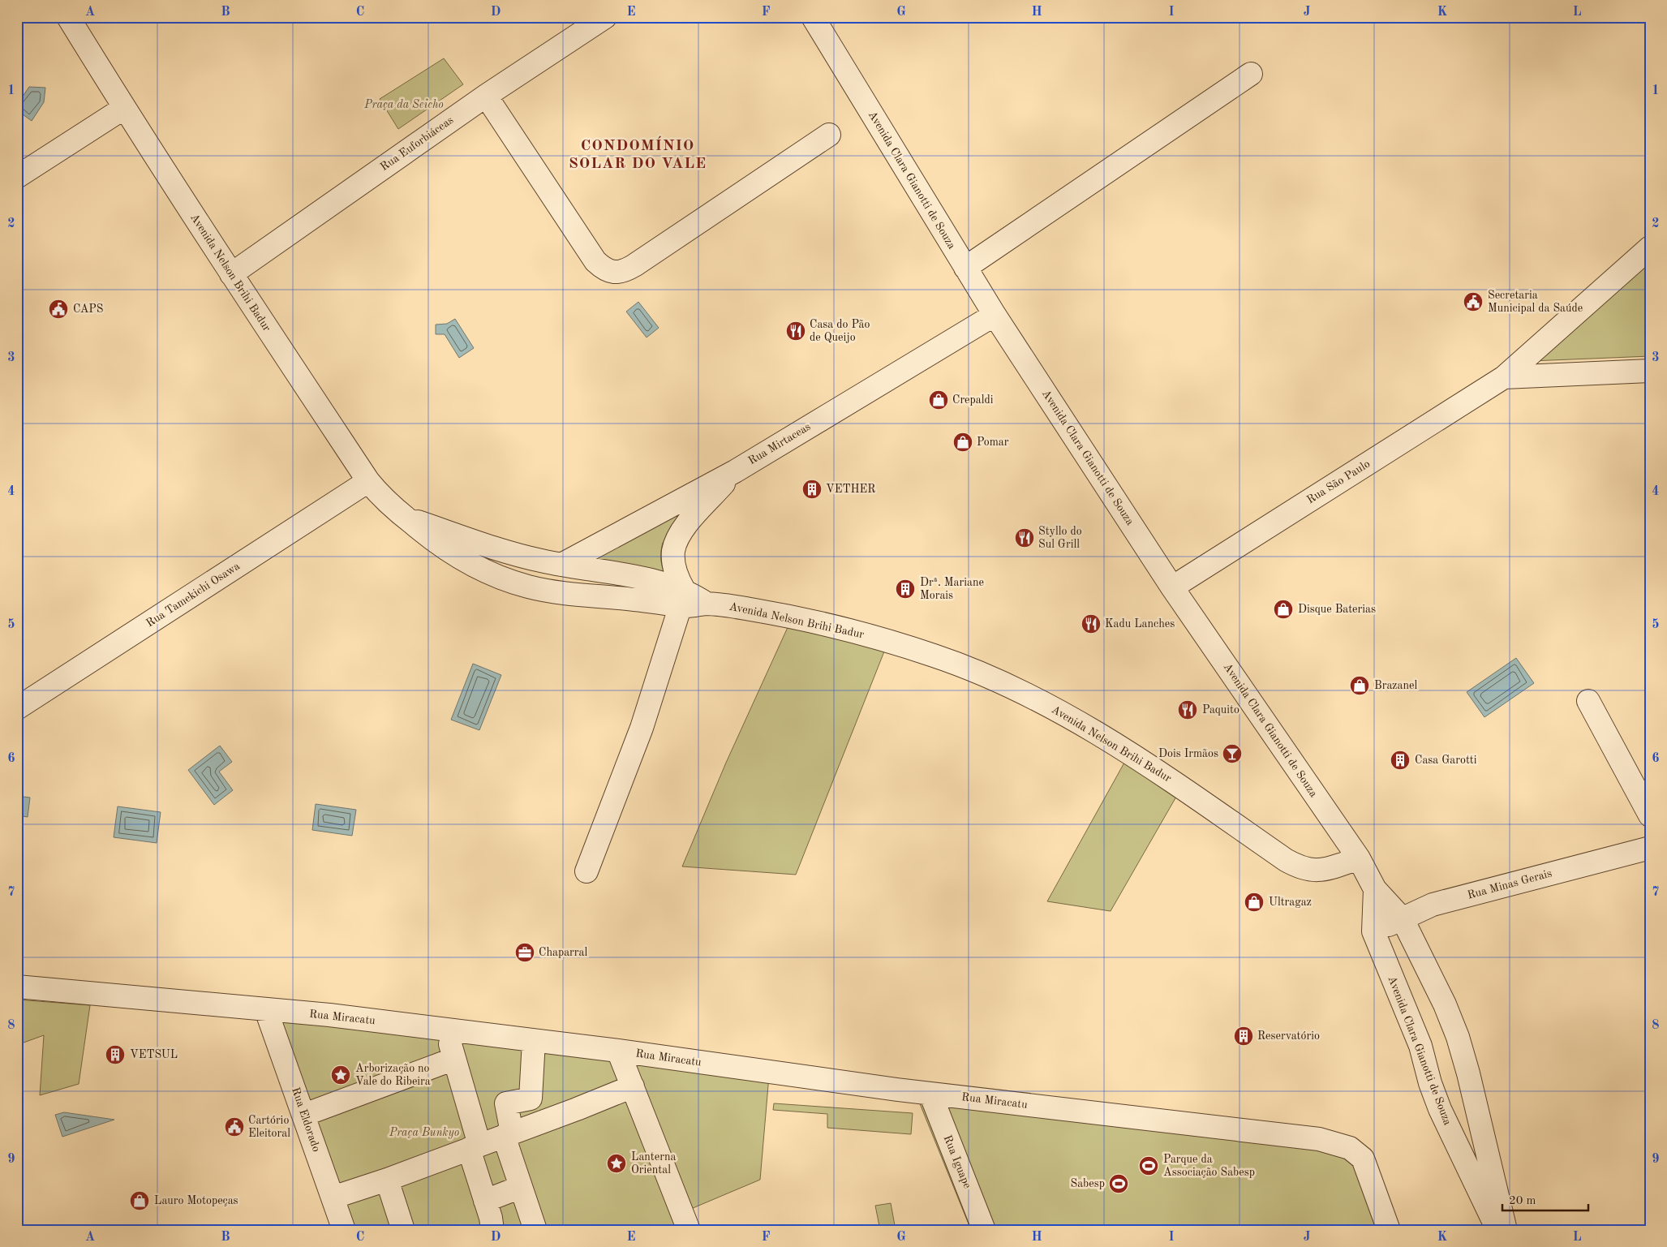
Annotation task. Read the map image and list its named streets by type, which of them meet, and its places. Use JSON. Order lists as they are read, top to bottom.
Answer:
{
  "streets": {
    "street": [
      "Rua Euforbiáceas",
      "Avenida Clara Gianotti de Souza",
      "Avenida Nelson Brihi Badur",
      "Rua Mirtaceas",
      "Rua São Paulo",
      "Rua Tamekichi Osawa",
      "Rua Minas Gerais",
      "Rua Miracatu",
      "Rua Eldorado",
      "Rua Iguape"
    ]
  },
  "crossings": [
    ["Rua Euforbiáceas", "Avenida Nelson Brihi Badur"],
    ["Avenida Clara Gianotti de Souza", "Avenida Nelson Brihi Badur"],
    ["Avenida Clara Gianotti de Souza", "Rua Mirtaceas"],
    ["Avenida Clara Gianotti de Souza", "Rua São Paulo"],
    ["Avenida Clara Gianotti de Souza", "Rua Minas Gerais"],
    ["Avenida Nelson Brihi Badur", "Rua Mirtaceas"],
    ["Avenida Nelson Brihi Badur", "Rua Tamekichi Osawa"],
    ["Rua Miracatu", "Rua Eldorado"],
    ["Rua Miracatu", "Rua Iguape"]
  ],
  "districts": ["CONDOMÍNIO SOLAR DO VALE"],
  "parks": ["Praça da Seicho", "Praça Bunkyo"],
  "places": {
    "public building": ["Secretaria Municipal da Saúde", "CAPS", "Cartório Eleitoral"],
    "restaurant": [
      "Casa do Pão de Queijo",
      "Styllo do Sul Grill",
      "Kadu Lanches",
      "Paquito"
    ],
    "shop": [
      "Crepaldi",
      "Pomar",
      "Disque Baterias",
      "Brazanel",
      "Ultragaz",
      "Lauro Motopeças"
    ],
    "building": [
      "VETHER",
      "Drª. Mariane Morais",
      "Casa Garotti",
      "Reservatório",
      "VETSUL"
    ],
    "bar": ["Dois Irmãos"],
    "office": ["Chaparral"],
    "place": ["Arborização no Vale do Ribeira", "Lanterna Oriental"],
    "sports": ["Parque da Associação Sabesp", "Sabesp"]
  },
  "scale_bar": "20 m",
  "grid": {
    "columns": [
      "A",
      "B",
      "C",
      "D",
      "E",
      "F",
      "G",
      "H",
      "I",
      "J",
      "K",
      "L"
    ],
    "rows": [
      "1",
      "2",
      "3",
      "4",
      "5",
      "6",
      "7",
      "8",
      "9"
    ]
  }
}
